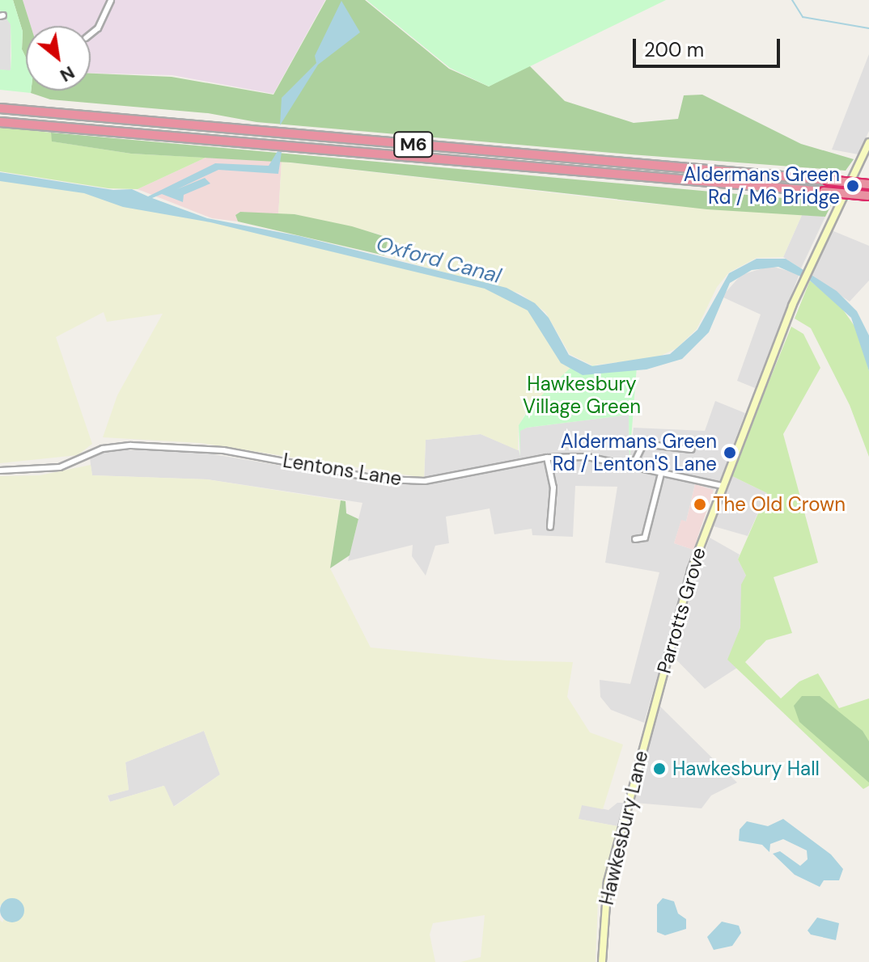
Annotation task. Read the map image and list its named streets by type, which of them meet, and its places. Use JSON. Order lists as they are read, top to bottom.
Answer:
{
  "streets": {
    "highway": ["M6"],
    "main road": ["Parrotts Grove", "Hawkesbury Lane"],
    "street": ["Lentons Lane"]
  },
  "crossings": [
    ["Lentons Lane", "Parrotts Grove"],
    ["Parrotts Grove", "Hawkesbury Lane"]
  ],
  "water": ["Oxford Canal"],
  "parks": ["Hawkesbury Village Green"],
  "places": [
    "Aldermans Green Rd / M6 Bridge",
    "Aldermans Green Rd / Lenton'S Lane",
    "The Old Crown",
    "Hawkesbury Hall"
  ],
  "scale_bar": "200 m",
  "north": "bottom right"
}
